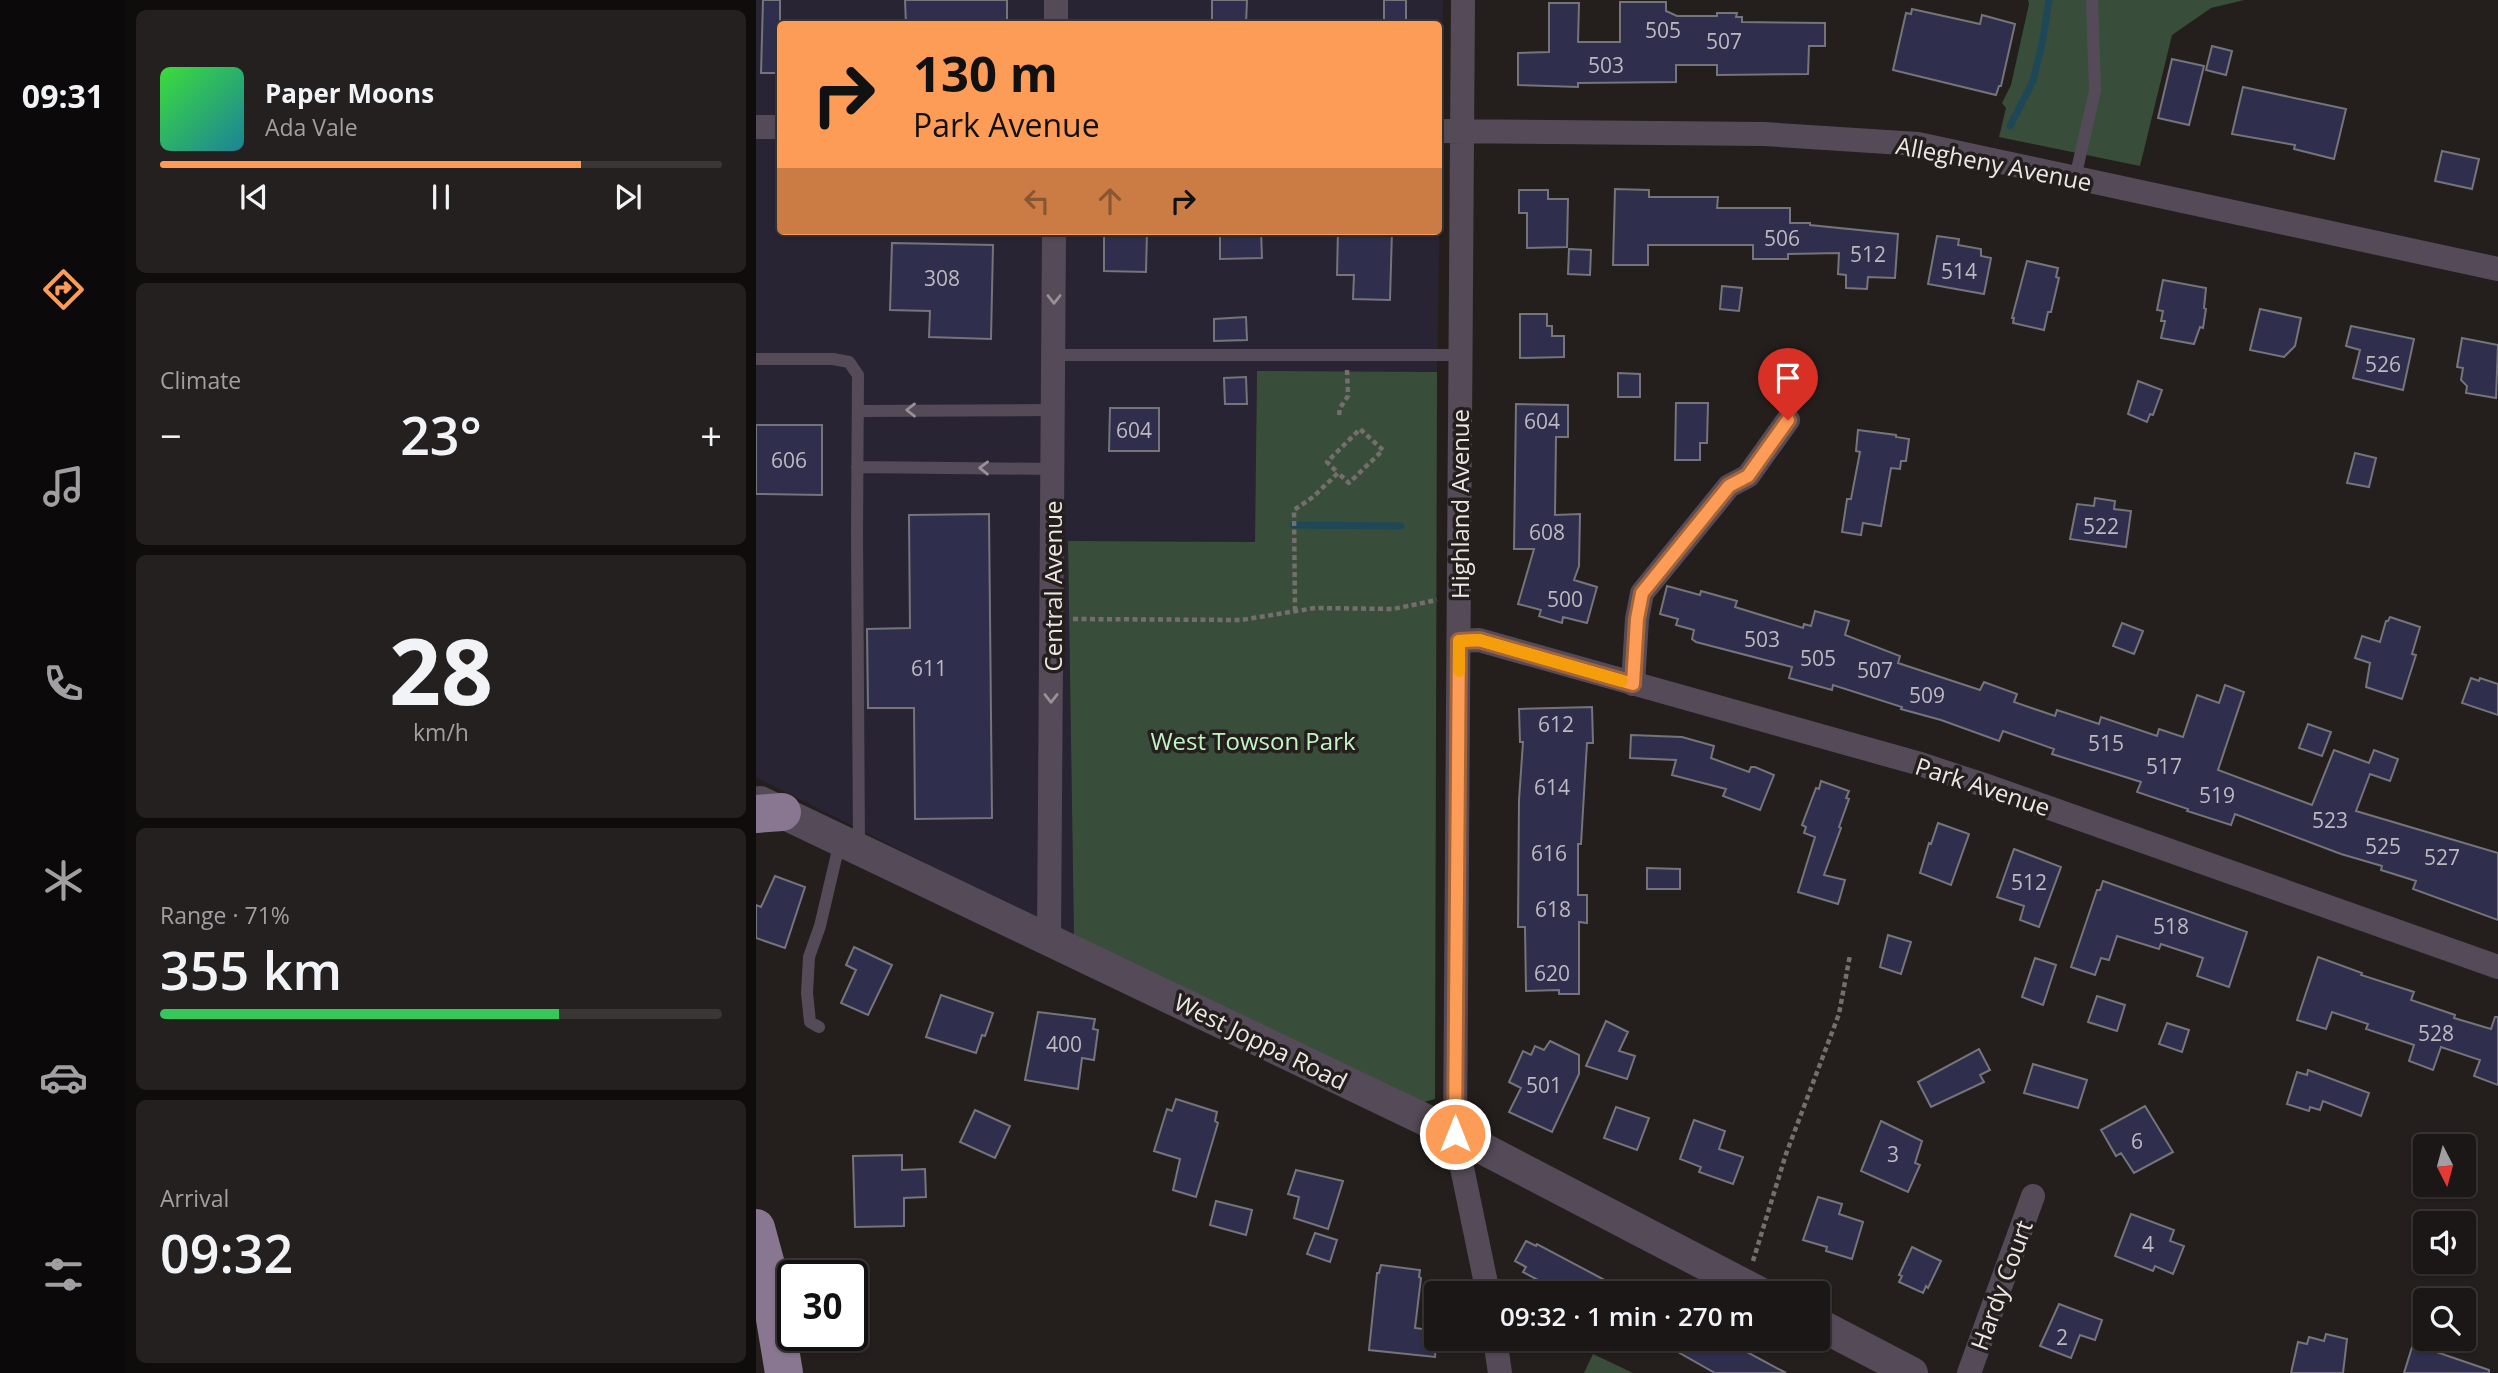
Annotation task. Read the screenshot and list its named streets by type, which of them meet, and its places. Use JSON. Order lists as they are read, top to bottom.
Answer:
{
  "streets": {
    "street": [
      "Allegheny Avenue",
      "Highland Avenue",
      "Central Avenue",
      "Park Avenue",
      "West Joppa Road",
      "Hardy Court"
    ]
  },
  "crossings": [
    ["Allegheny Avenue", "Highland Avenue"],
    ["Highland Avenue", "Park Avenue"],
    ["Highland Avenue", "West Joppa Road"],
    ["Central Avenue", "West Joppa Road"]
  ],
  "one_way": ["Central Avenue"],
  "parks": ["West Towson Park"],
  "house_numbers": [
    "505",
    "507",
    "503",
    "506",
    "512",
    "514",
    "308",
    "526",
    "604",
    "604",
    "606",
    "522",
    "608",
    "500",
    "503",
    "505",
    "611",
    "507",
    "509",
    "612",
    "515",
    "517",
    "614",
    "519",
    "523",
    "525",
    "616",
    "527",
    "512",
    "618",
    "518",
    "620",
    "528",
    "400",
    "501",
    "6",
    "3",
    "4",
    "2"
  ],
  "north": "bottom",
  "page": {
    "tabs": "09:31",
    "turn": ["130 m", "Park Avenue"],
    "song": ["Paper Moons", "Ada Vale"],
    "tile": [
      "Climate",
      ["28", "km/h"],
      ["Range · 71%", "355 km"],
      ["Arrival", "09:32"]
    ],
    "heat": ["−", "23°", "+"],
    "limit": "30",
    "trip": "09:32 · 1 min · 270 m"
  }
}
